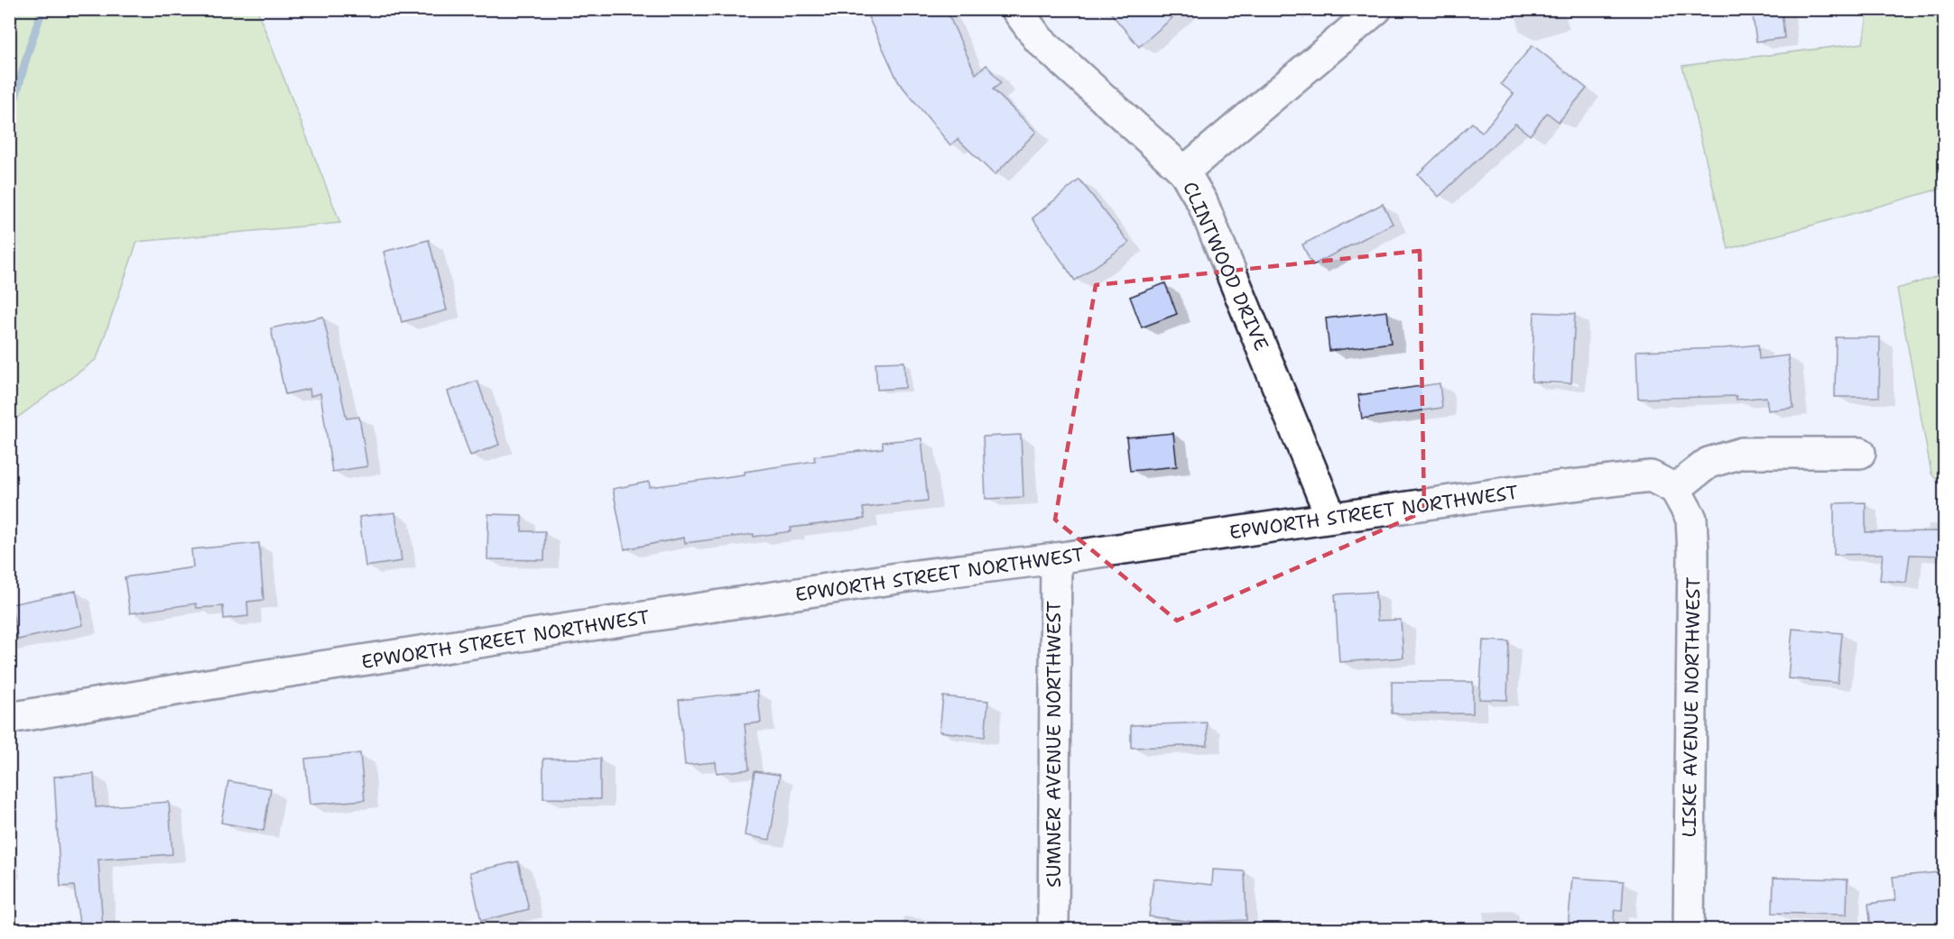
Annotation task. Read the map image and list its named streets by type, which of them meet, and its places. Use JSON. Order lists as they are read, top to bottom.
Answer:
{
  "streets": {
    "street": [
      "CLINTWOOD DRIVE",
      "EPWORTH STREET NORTHWEST",
      "LISKE AVENUE NORTHWEST",
      "SUMNER AVENUE NORTHWEST"
    ]
  },
  "crossings": [
    ["CLINTWOOD DRIVE", "EPWORTH STREET NORTHWEST"],
    ["EPWORTH STREET NORTHWEST", "LISKE AVENUE NORTHWEST"],
    ["EPWORTH STREET NORTHWEST", "SUMNER AVENUE NORTHWEST"]
  ]
}
